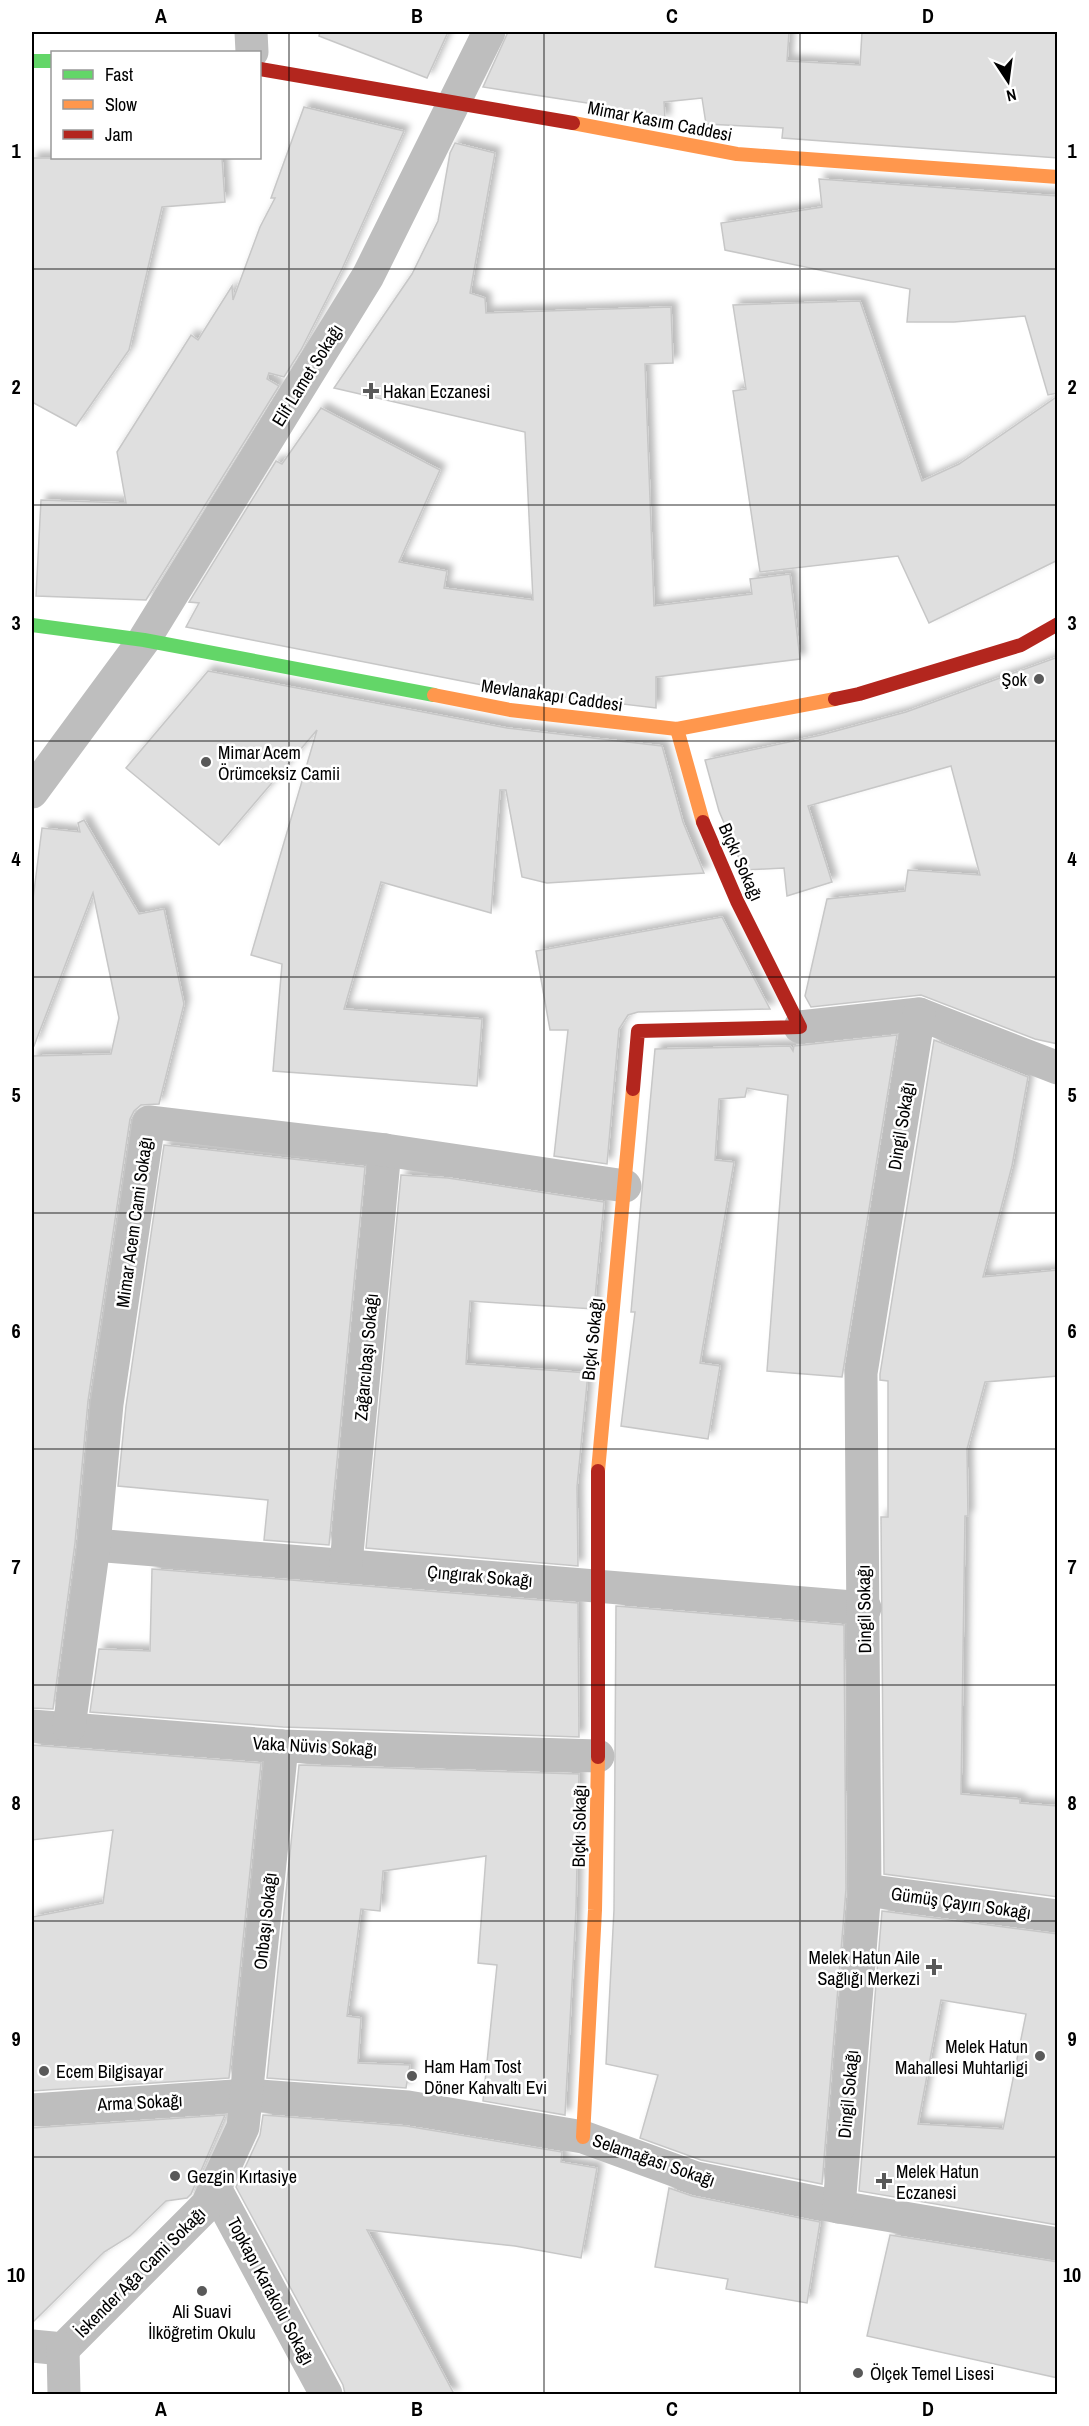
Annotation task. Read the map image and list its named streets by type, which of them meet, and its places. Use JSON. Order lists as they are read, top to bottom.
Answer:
{
  "streets": {
    "street": [
      "Mimar Kasım Caddesi",
      "Elif Lamet Sokağı",
      "Mevlanakapı Caddesi",
      "Bıçkı Sokağı",
      "Dingil Sokağı",
      "Mimar Acem Cami Sokağı",
      "Zağarcıbaşı Sokağı",
      "Çıngırak Sokağı",
      "Vaka Nüvis Sokağı",
      "Gümüş Çayırı Sokağı",
      "Onbaşı Sokağı",
      "Arma Sokağı",
      "Selamağası Sokağı",
      "İskender Ağa Cami Sokağı",
      "Topkapı Karakolu Sokağı"
    ]
  },
  "crossings": [
    ["Mimar Kasım Caddesi", "Elif Lamet Sokağı"],
    ["Elif Lamet Sokağı", "Mevlanakapı Caddesi"],
    ["Mevlanakapı Caddesi", "Bıçkı Sokağı"],
    ["Bıçkı Sokağı", "Mimar Acem Cami Sokağı"],
    ["Bıçkı Sokağı", "Çıngırak Sokağı"],
    ["Bıçkı Sokağı", "Vaka Nüvis Sokağı"],
    ["Bıçkı Sokağı", "Selamağası Sokağı"],
    ["Dingil Sokağı", "Çıngırak Sokağı"],
    ["Dingil Sokağı", "Gümüş Çayırı Sokağı"],
    ["Dingil Sokağı", "Selamağası Sokağı"],
    ["Mimar Acem Cami Sokağı", "Zağarcıbaşı Sokağı"],
    ["Mimar Acem Cami Sokağı", "Çıngırak Sokağı"],
    ["Mimar Acem Cami Sokağı", "Vaka Nüvis Sokağı"],
    ["Zağarcıbaşı Sokağı", "Çıngırak Sokağı"],
    ["Vaka Nüvis Sokağı", "Onbaşı Sokağı"],
    ["Onbaşı Sokağı", "Arma Sokağı"],
    ["Onbaşı Sokağı", "Selamağası Sokağı"],
    ["Onbaşı Sokağı", "İskender Ağa Cami Sokağı"],
    ["Arma Sokağı", "Selamağası Sokağı"],
    ["Arma Sokağı", "İskender Ağa Cami Sokağı"],
    ["Selamağası Sokağı", "İskender Ağa Cami Sokağı"],
    ["İskender Ağa Cami Sokağı", "Topkapı Karakolu Sokağı"]
  ],
  "places": {
    "health": ["Hakan Eczanesi", "Melek Hatun Aile Sağlığı Merkezi", "Melek Hatun Eczanesi"],
    "other": [
      "Şok",
      "Mimar Acem Örümceksiz Camii",
      "Melek Hatun Mahallesi Muhtarligi",
      "Ecem Bilgisayar",
      "Ham Ham Tost Döner Kahvaltı Evi",
      "Gezgin Kırtasiye",
      "Ali Suavi İlköğretim Okulu",
      "Ölçek Temel Lisesi"
    ]
  },
  "legend": ["Fast", "Slow", "Jam"],
  "north": "bottom",
  "grid": {
    "columns": [
      "A",
      "B",
      "C",
      "D"
    ],
    "rows": [
      "1",
      "2",
      "3",
      "4",
      "5",
      "6",
      "7",
      "8",
      "9",
      "10"
    ]
  }
}
